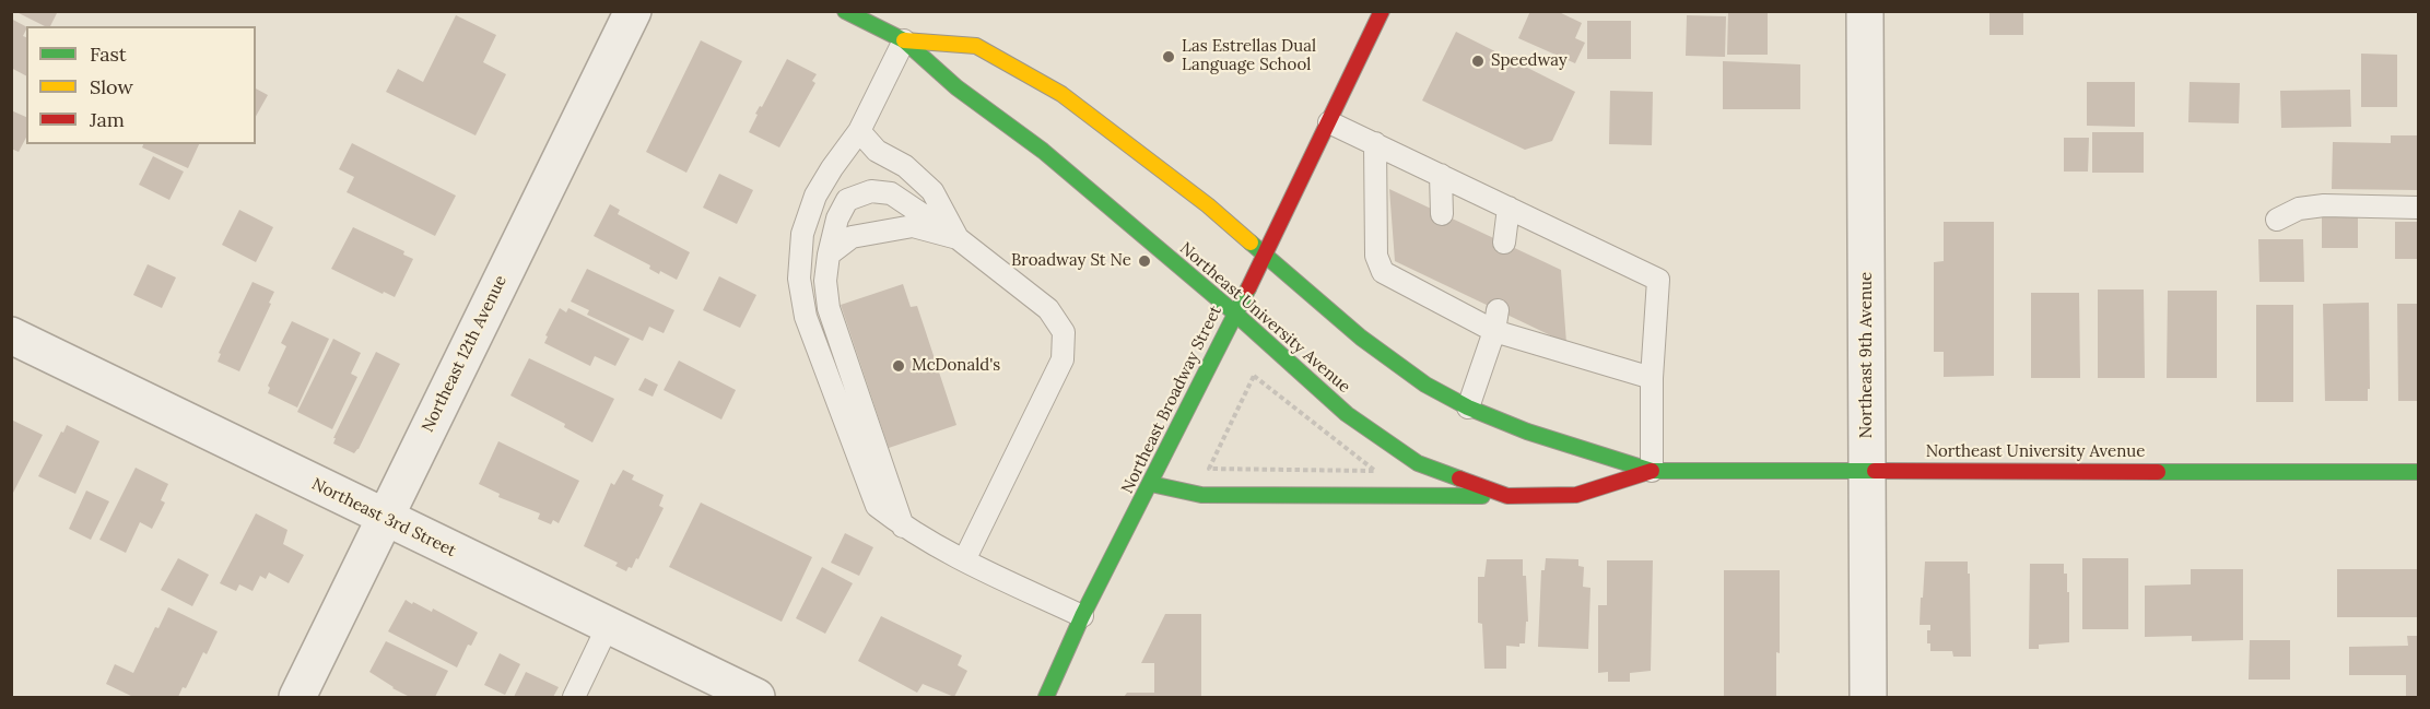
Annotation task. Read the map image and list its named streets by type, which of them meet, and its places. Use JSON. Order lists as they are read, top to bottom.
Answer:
{
  "streets": {
    "main road": ["Northeast University Avenue", "Northeast Broadway Street"],
    "street": ["Northeast 12th Avenue", "Northeast 9th Avenue", "Northeast 3rd Street"]
  },
  "crossings": [
    ["Northeast University Avenue", "Northeast 9th Avenue"],
    ["Northeast University Avenue", "Northeast Broadway Street"],
    ["Northeast 12th Avenue", "Northeast 3rd Street"]
  ],
  "places": [
    "Las Estrellas Dual Language School",
    "Speedway",
    "Broadway St Ne",
    "McDonald's"
  ],
  "legend": ["Fast", "Slow", "Jam"]
}
